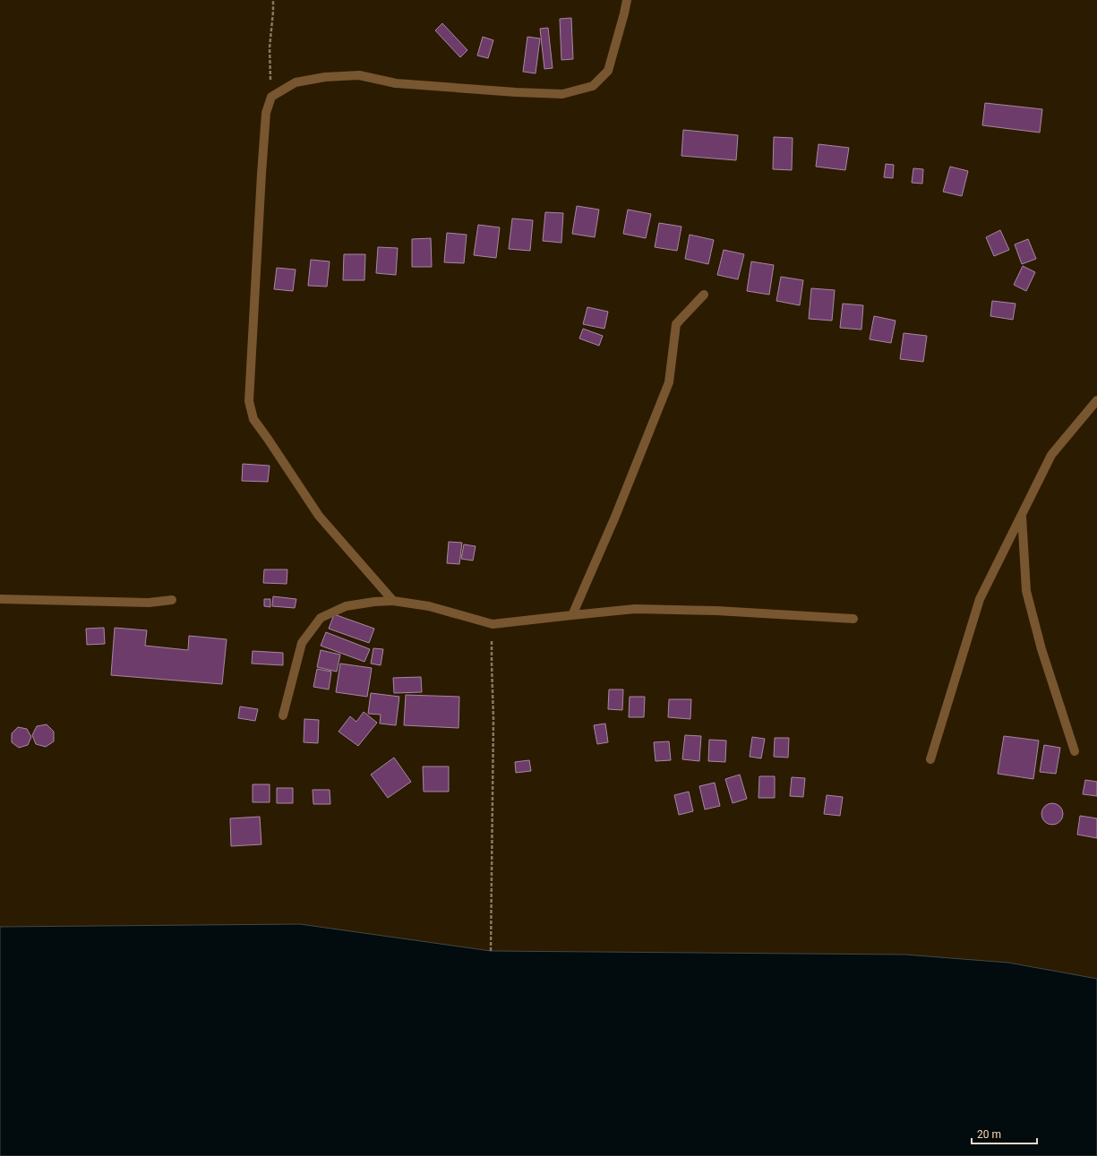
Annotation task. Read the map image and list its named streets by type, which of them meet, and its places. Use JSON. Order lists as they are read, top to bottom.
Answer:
{
  "scale_bar": "20 m"
}
